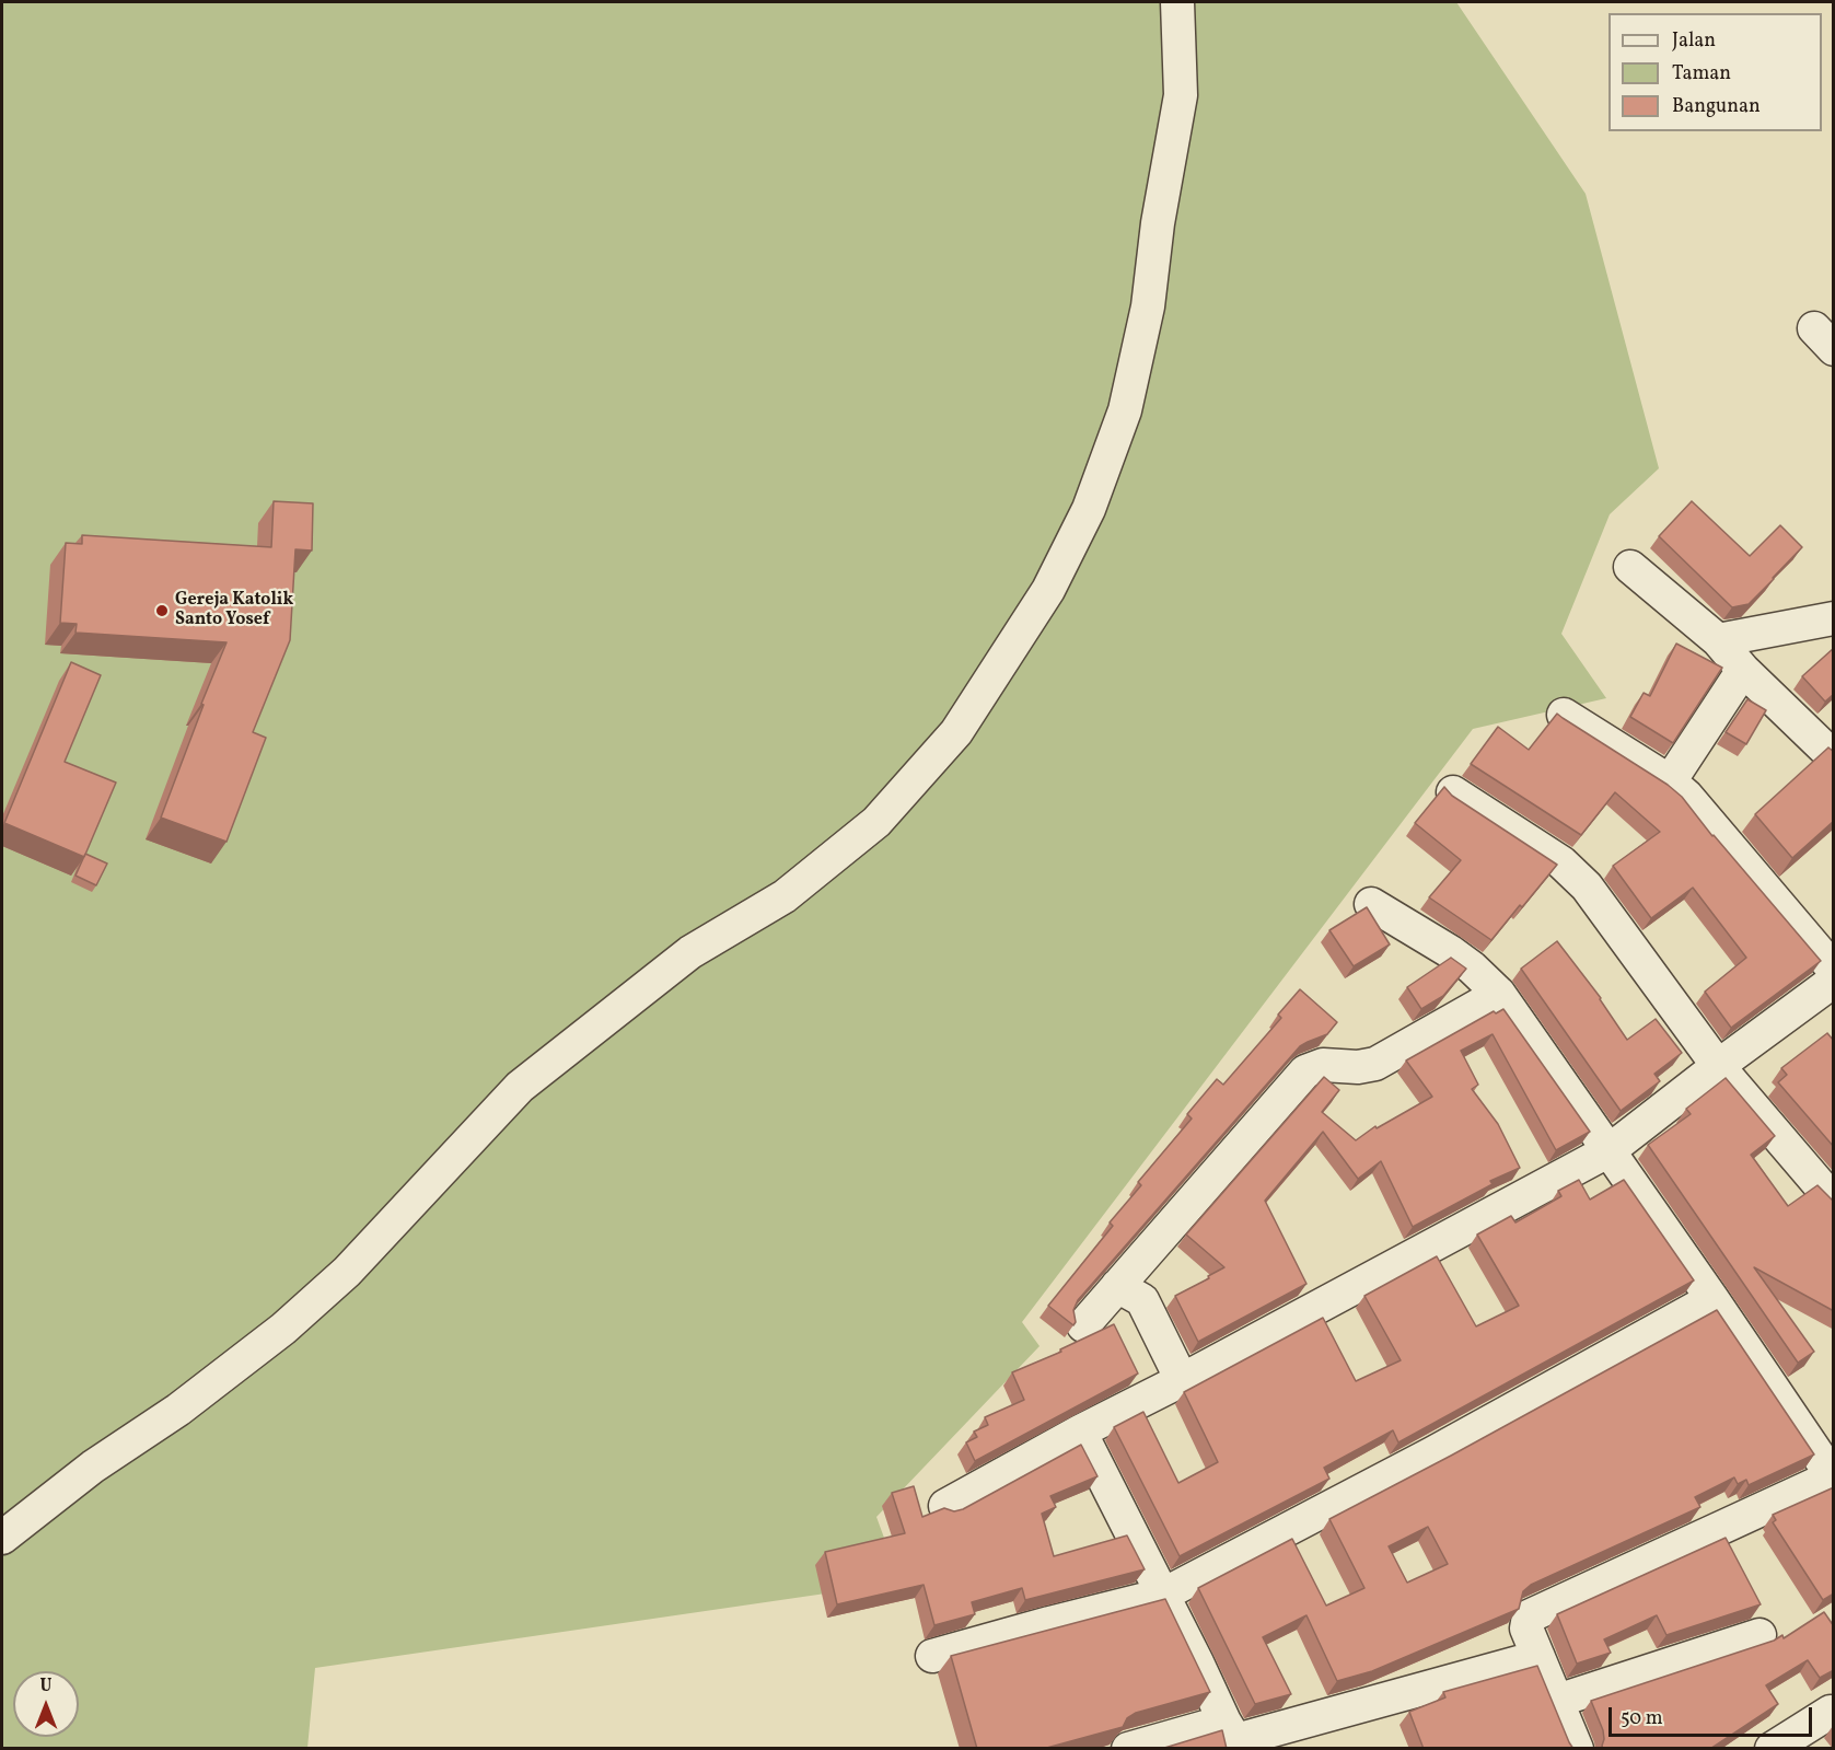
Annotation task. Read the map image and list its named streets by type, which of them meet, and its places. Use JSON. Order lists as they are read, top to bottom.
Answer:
{
  "places": ["Gereja Katolik Santo Yosef"],
  "legend": ["Jalan", "Taman", "Bangunan"],
  "scale_bar": "50 m",
  "north": "top"
}
